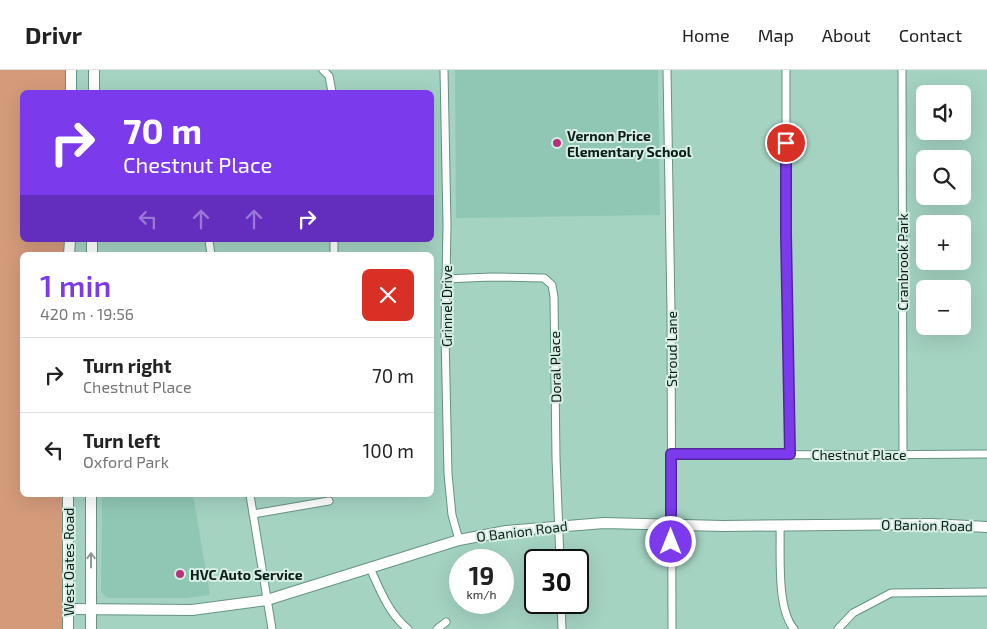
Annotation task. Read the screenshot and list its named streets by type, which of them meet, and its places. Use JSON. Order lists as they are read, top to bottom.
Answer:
{
  "streets": {
    "street": [
      "Cranbrook Park",
      "Grinnel Drive",
      "Stroud Lane",
      "Doral Place",
      "Chestnut Place",
      "O Banion Road",
      "West Oates Road"
    ]
  },
  "crossings": [
    ["Cranbrook Park", "Chestnut Place"],
    ["Grinnel Drive", "Doral Place"],
    ["Grinnel Drive", "O Banion Road"],
    ["Stroud Lane", "Chestnut Place"],
    ["Stroud Lane", "O Banion Road"],
    ["Doral Place", "O Banion Road"],
    ["O Banion Road", "West Oates Road"]
  ],
  "places": ["Vernon Price Elementary School", "HVC Auto Service"],
  "page": {
    "header": "Drivr",
    "nav": [
      "Home",
      "Map",
      "About",
      "Contact"
    ],
    "map_buttons": ["+", "−"],
    "turn": ["70 m", "Chestnut Place"],
    "heading": ["1 min", "420 m · 19:56"],
    "list": [
      {
        "name": "Turn right",
        "note": "Chestnut Place",
        "value": "70 m"
      },
      {
        "name": "Turn left",
        "note": "Oxford Park",
        "value": "100 m"
      }
    ],
    "speed": "19 km/h",
    "limit": "30"
  }
}
